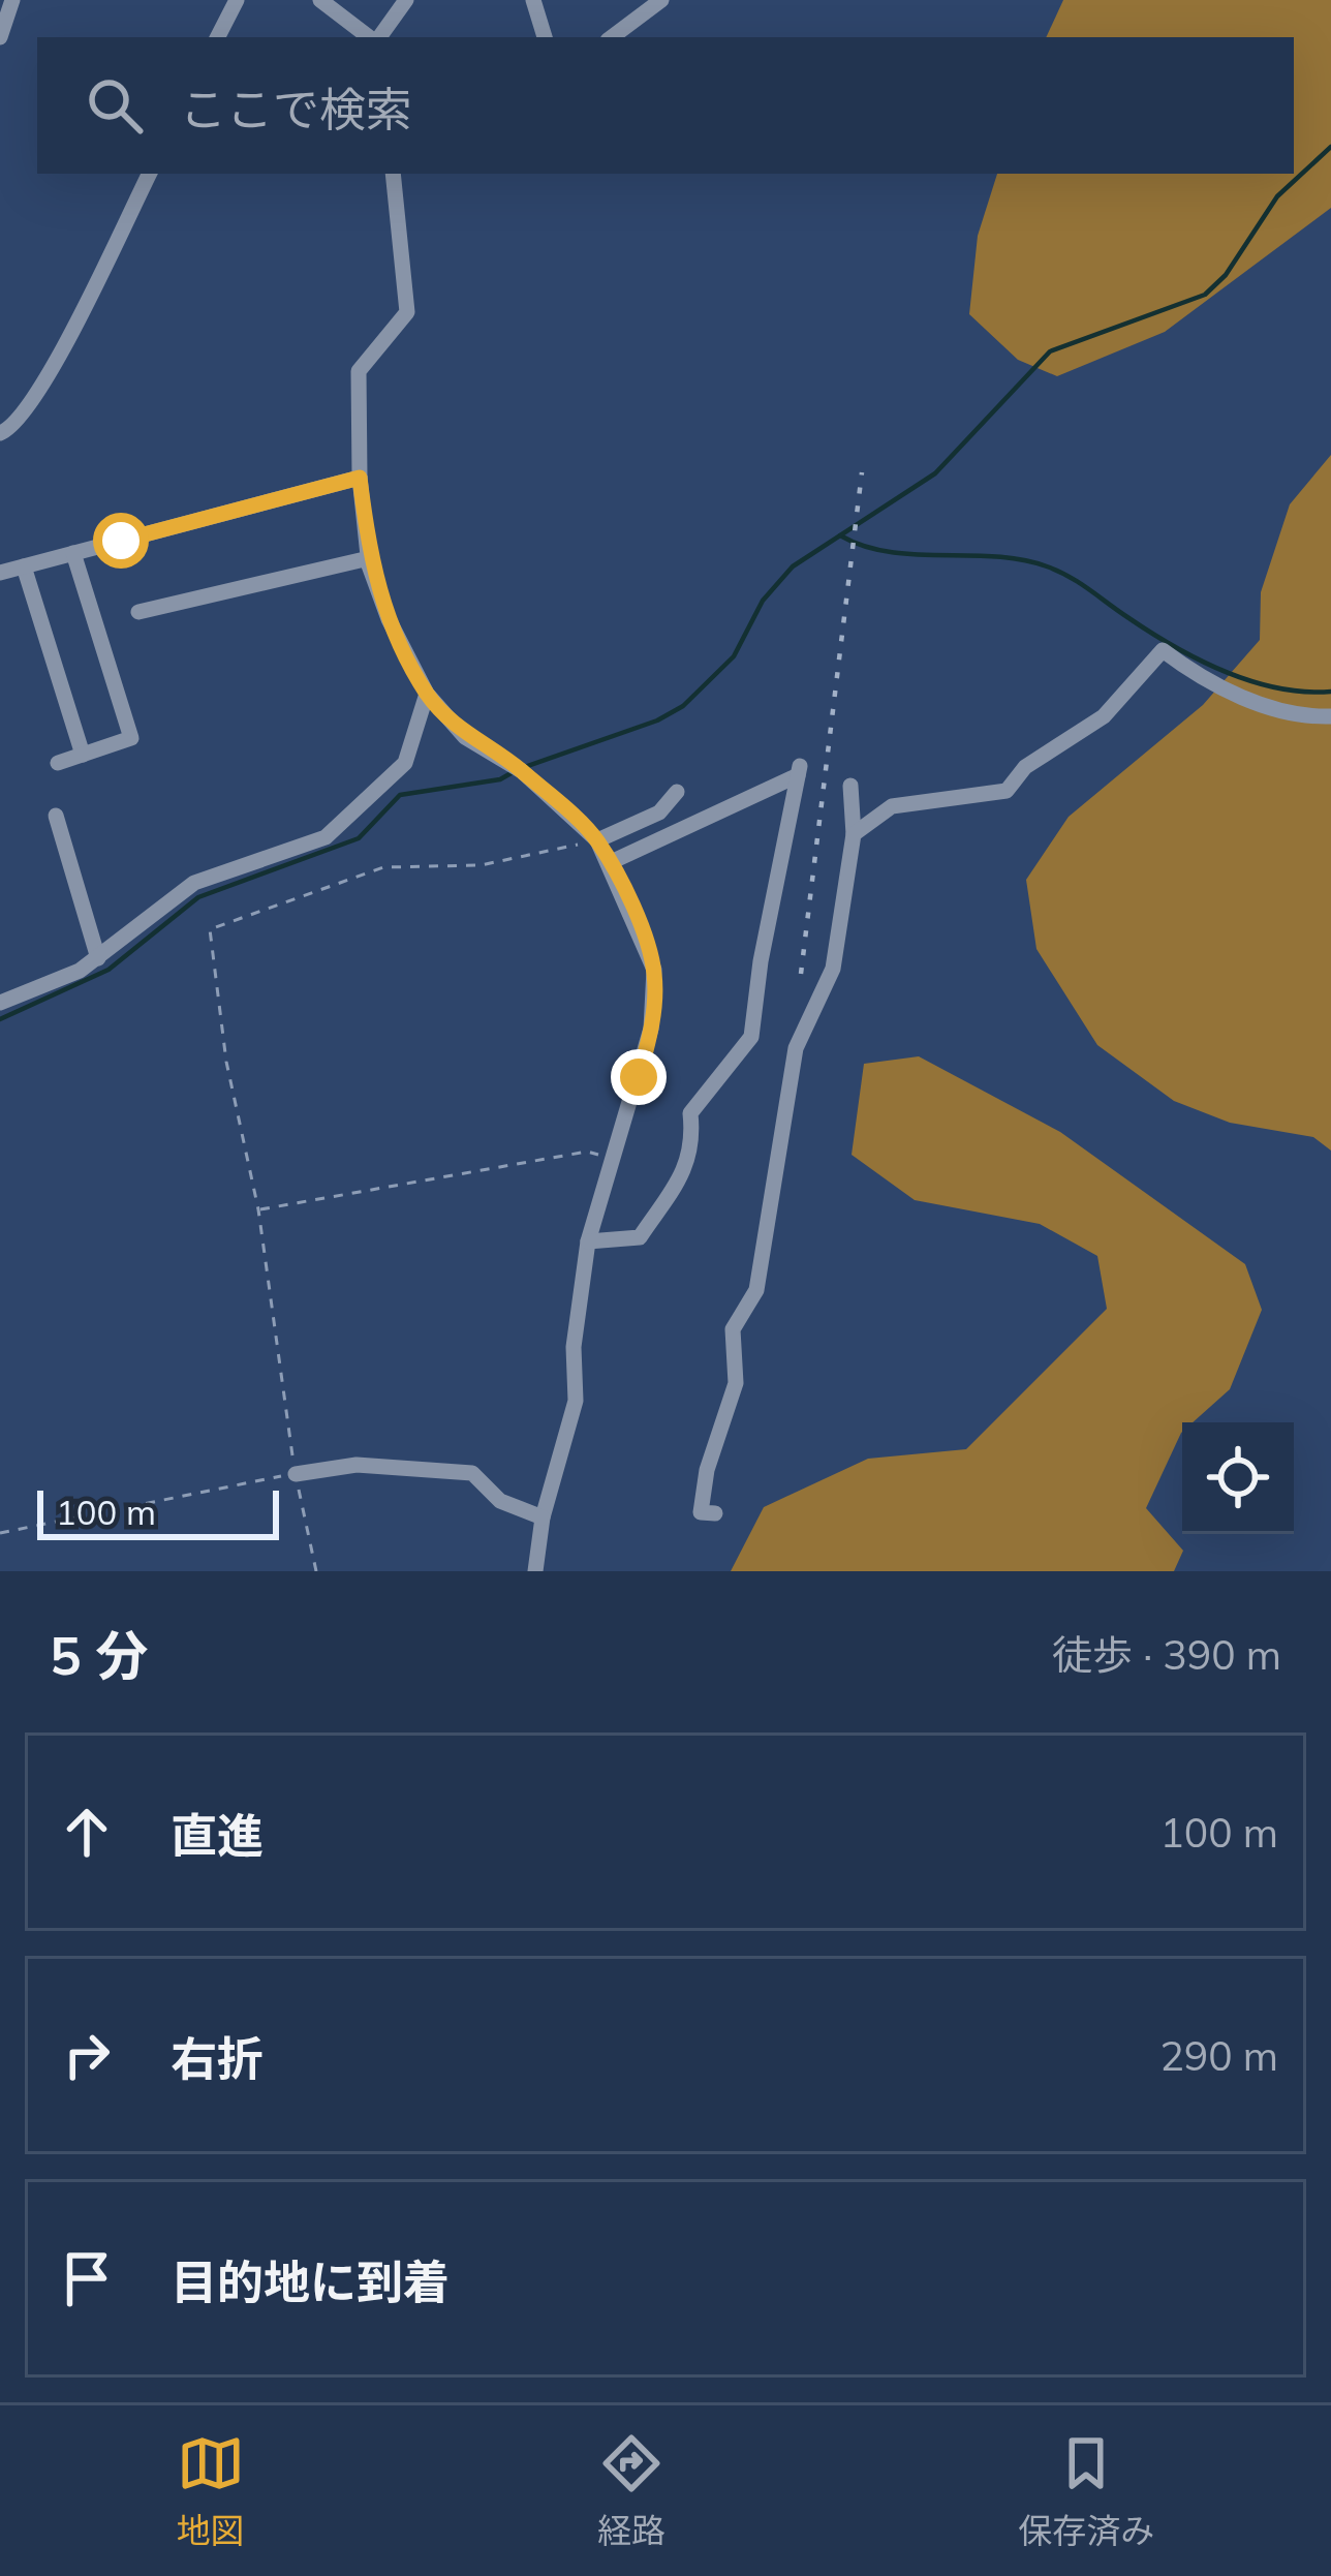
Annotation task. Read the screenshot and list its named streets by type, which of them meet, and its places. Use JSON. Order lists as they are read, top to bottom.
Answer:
{
  "scale_bar": "100 m",
  "page": {
    "search": "ここで検索",
    "scale": "100 m",
    "heading": ["5 分", "徒歩 · 390 m"],
    "list": [
      ["直進", "100 m"],
      ["右折", "290 m"],
      "目的地に到着"
    ],
    "nav": ["地図", "経路", "保存済み"]
  }
}
